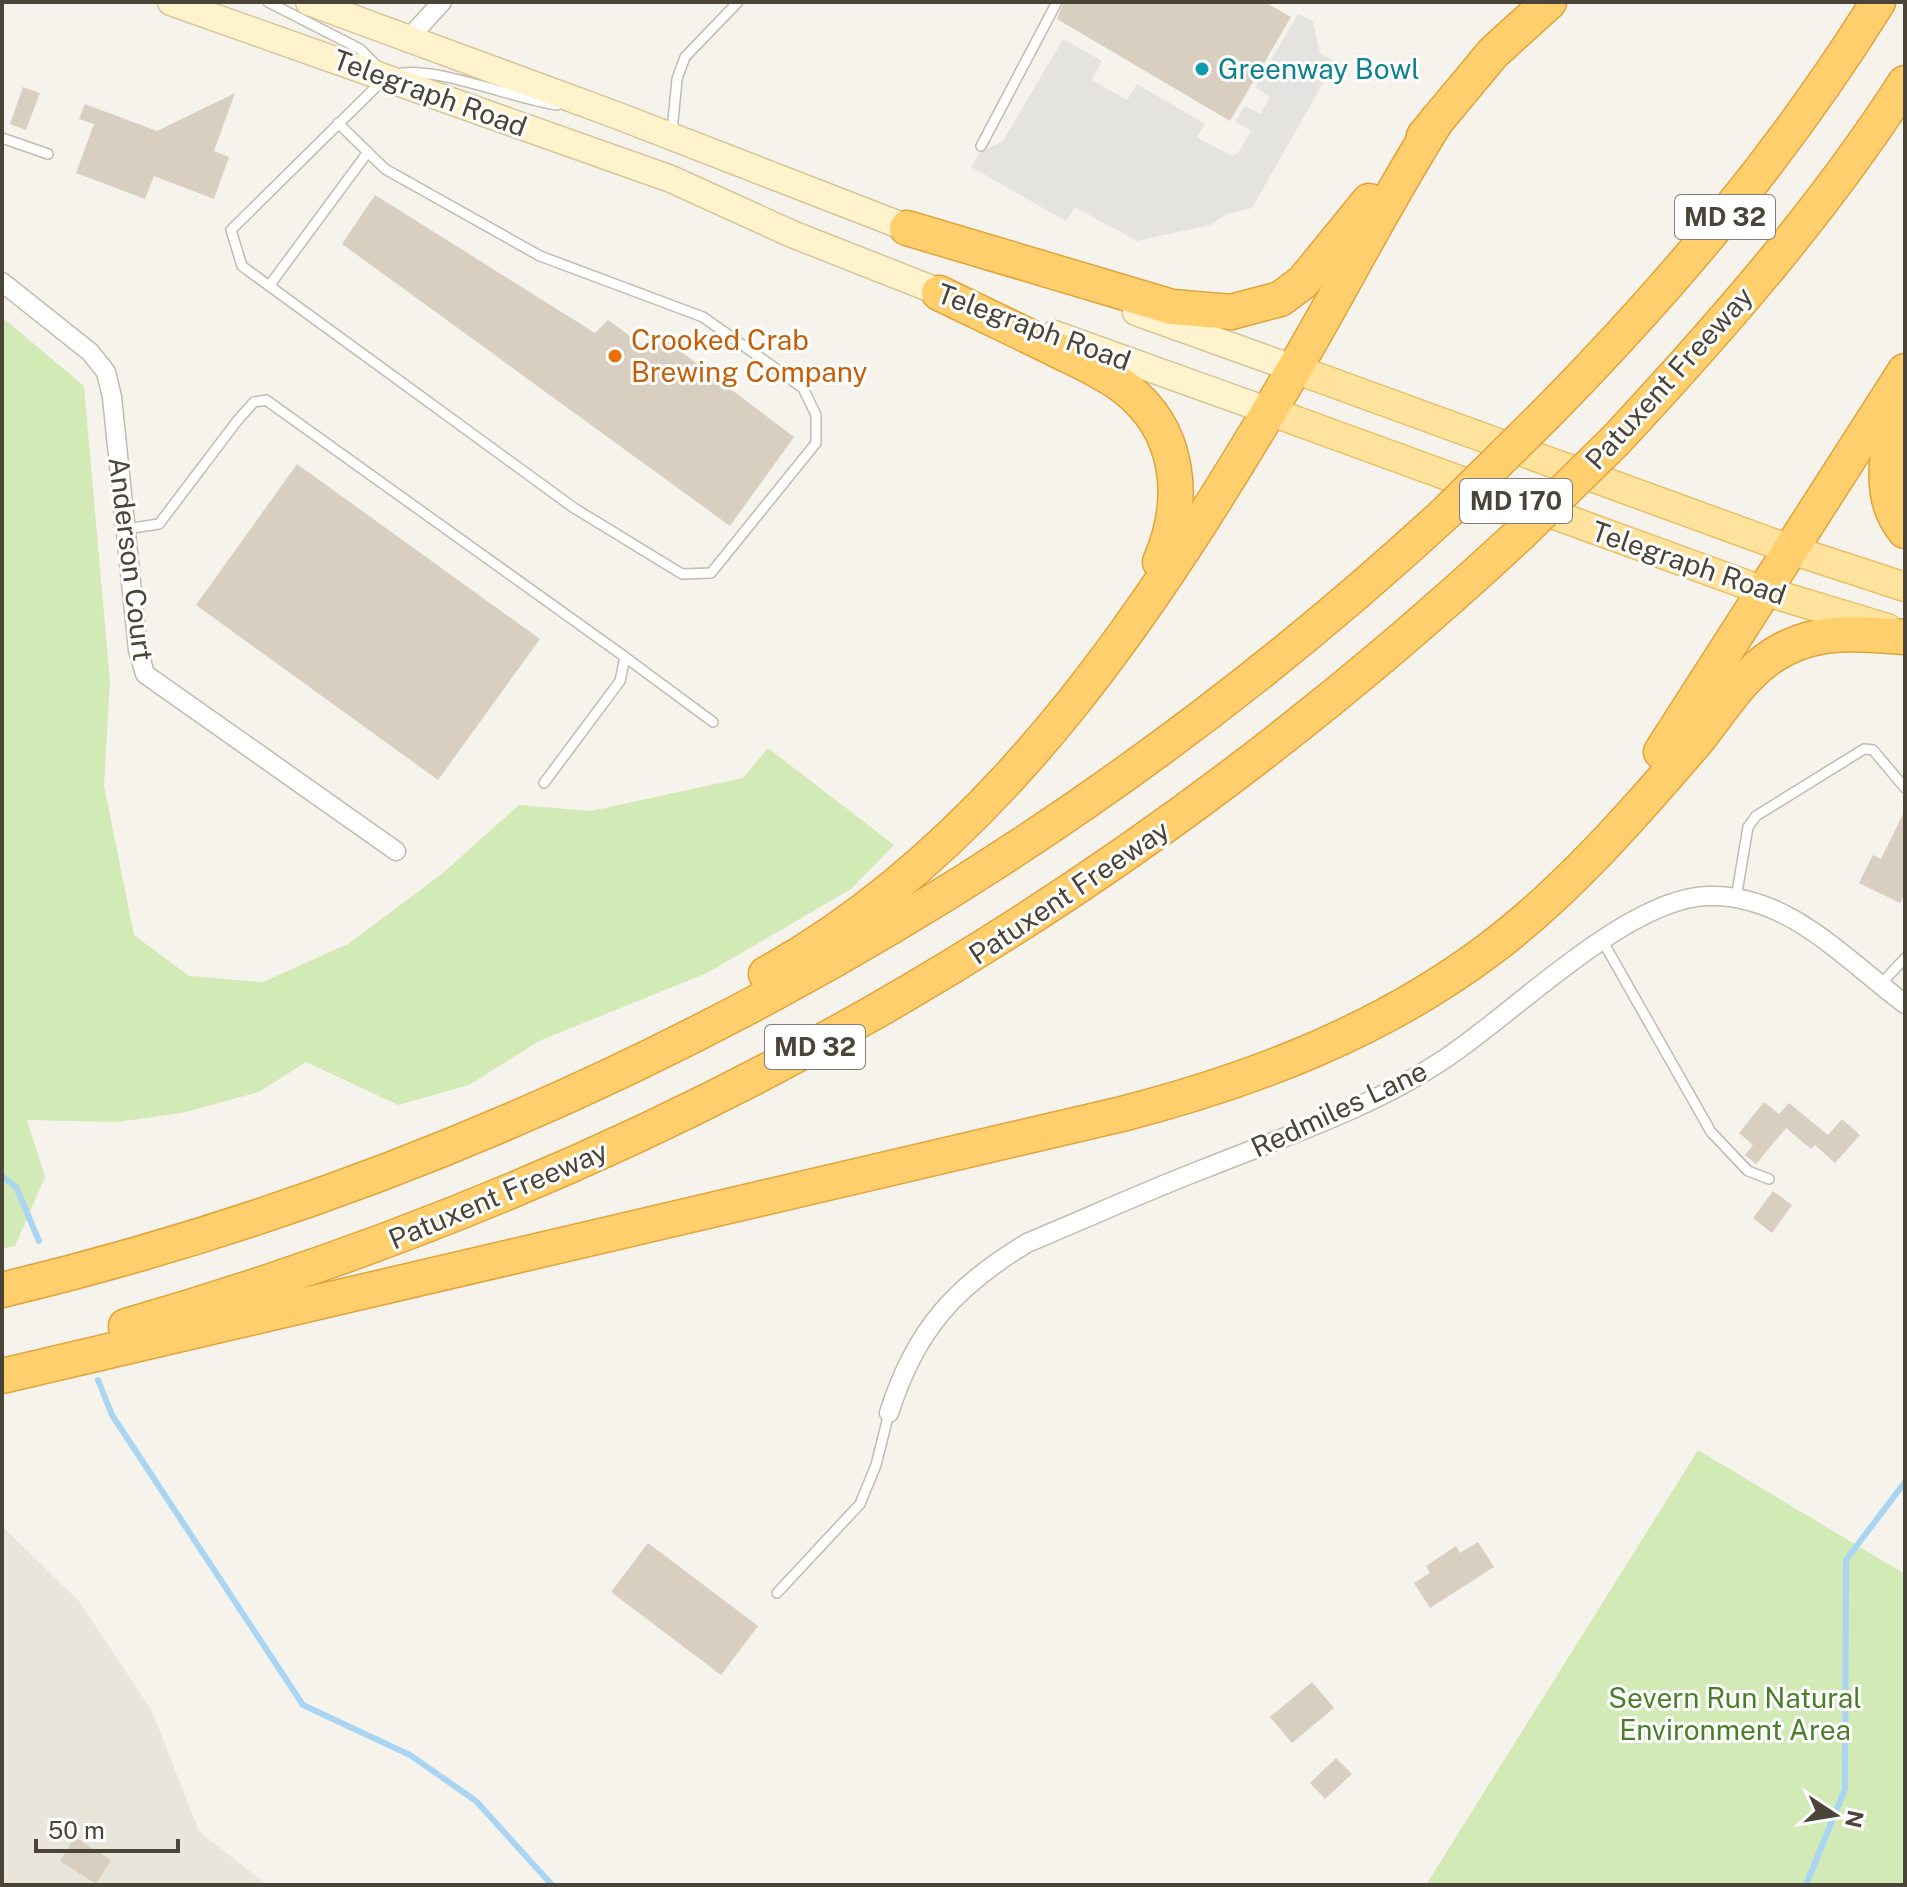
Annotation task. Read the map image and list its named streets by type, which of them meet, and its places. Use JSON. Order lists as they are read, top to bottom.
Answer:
{
  "streets": {
    "highway": ["MD 32", "Patuxent Freeway"],
    "main road": ["Telegraph Road", "MD 170"],
    "street": ["Anderson Court", "Redmiles Lane"]
  },
  "parks": ["Severn Run Natural Environment Area"],
  "places": ["Greenway Bowl", "Crooked Crab Brewing Company"],
  "scale_bar": "50 m",
  "north": "right"
}
